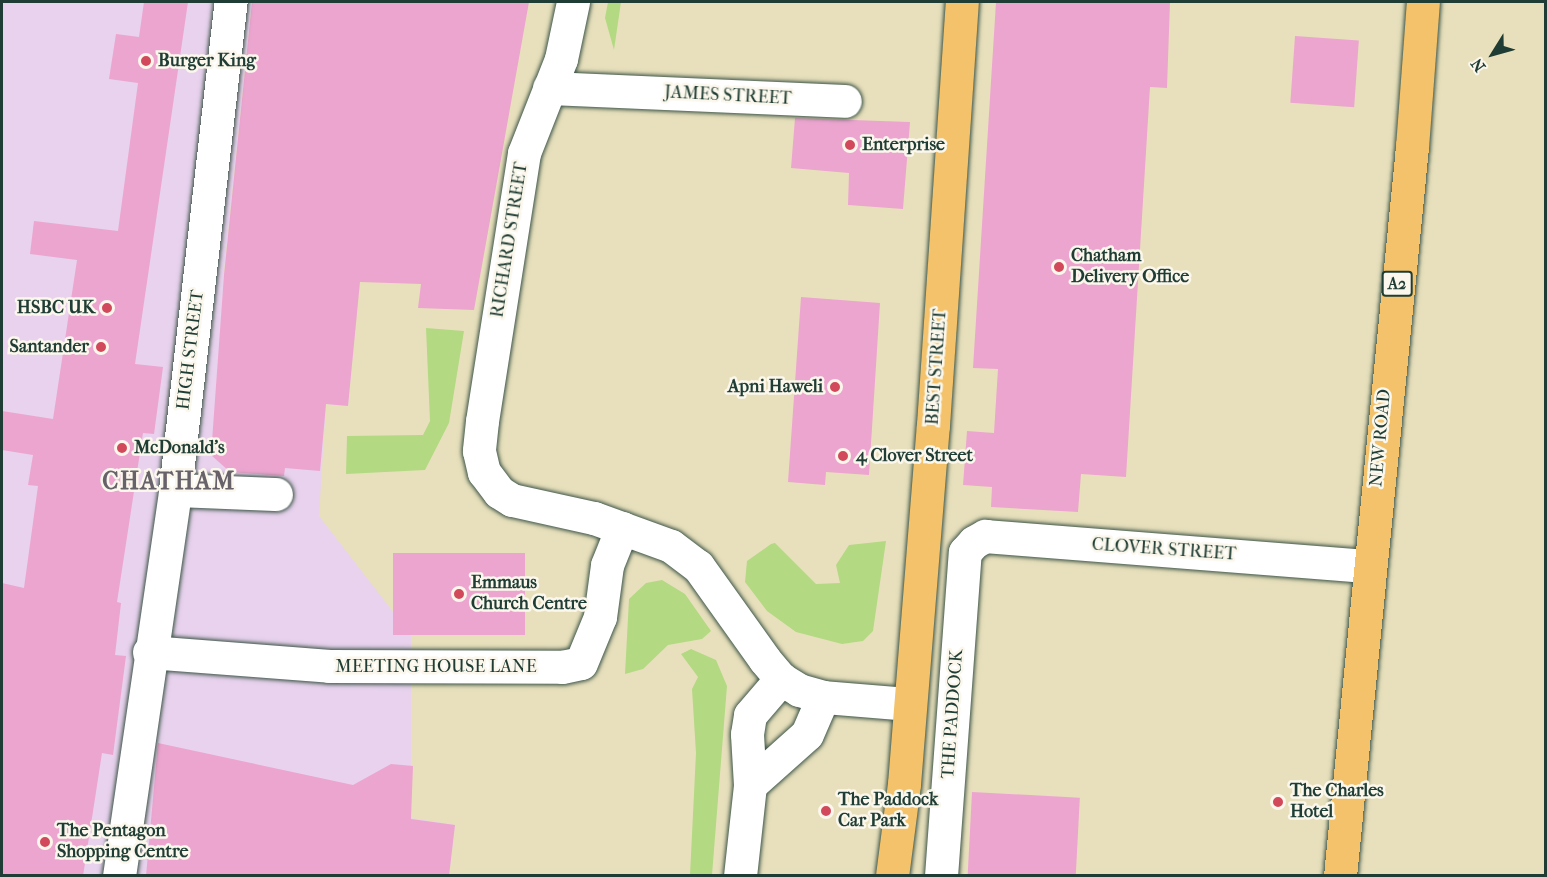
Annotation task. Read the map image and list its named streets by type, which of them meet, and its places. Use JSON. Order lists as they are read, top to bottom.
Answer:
{
  "streets": {
    "main road": ["A2", "BEST STREET", "NEW ROAD"],
    "street": [
      "JAMES STREET",
      "RICHARD STREET",
      "HIGH STREET",
      "CLOVER STREET",
      "MEETING HOUSE LANE",
      "THE PADDOCK"
    ]
  },
  "crossings": [
    ["JAMES STREET", "RICHARD STREET"],
    ["RICHARD STREET", "MEETING HOUSE LANE"],
    ["HIGH STREET", "MEETING HOUSE LANE"],
    ["NEW ROAD", "CLOVER STREET"],
    ["CLOVER STREET", "THE PADDOCK"]
  ],
  "districts": ["CHATHAM"],
  "places": [
    "Burger King",
    "Enterprise",
    "Chatham Delivery Office",
    "HSBC UK",
    "Santander",
    "Apni Haweli",
    "McDonald's",
    "4 Clover Street",
    "Emmaus Church Centre",
    "The Charles Hotel",
    "The Paddock Car Park",
    "The Pentagon Shopping Centre"
  ],
  "north": "bottom left"
}
